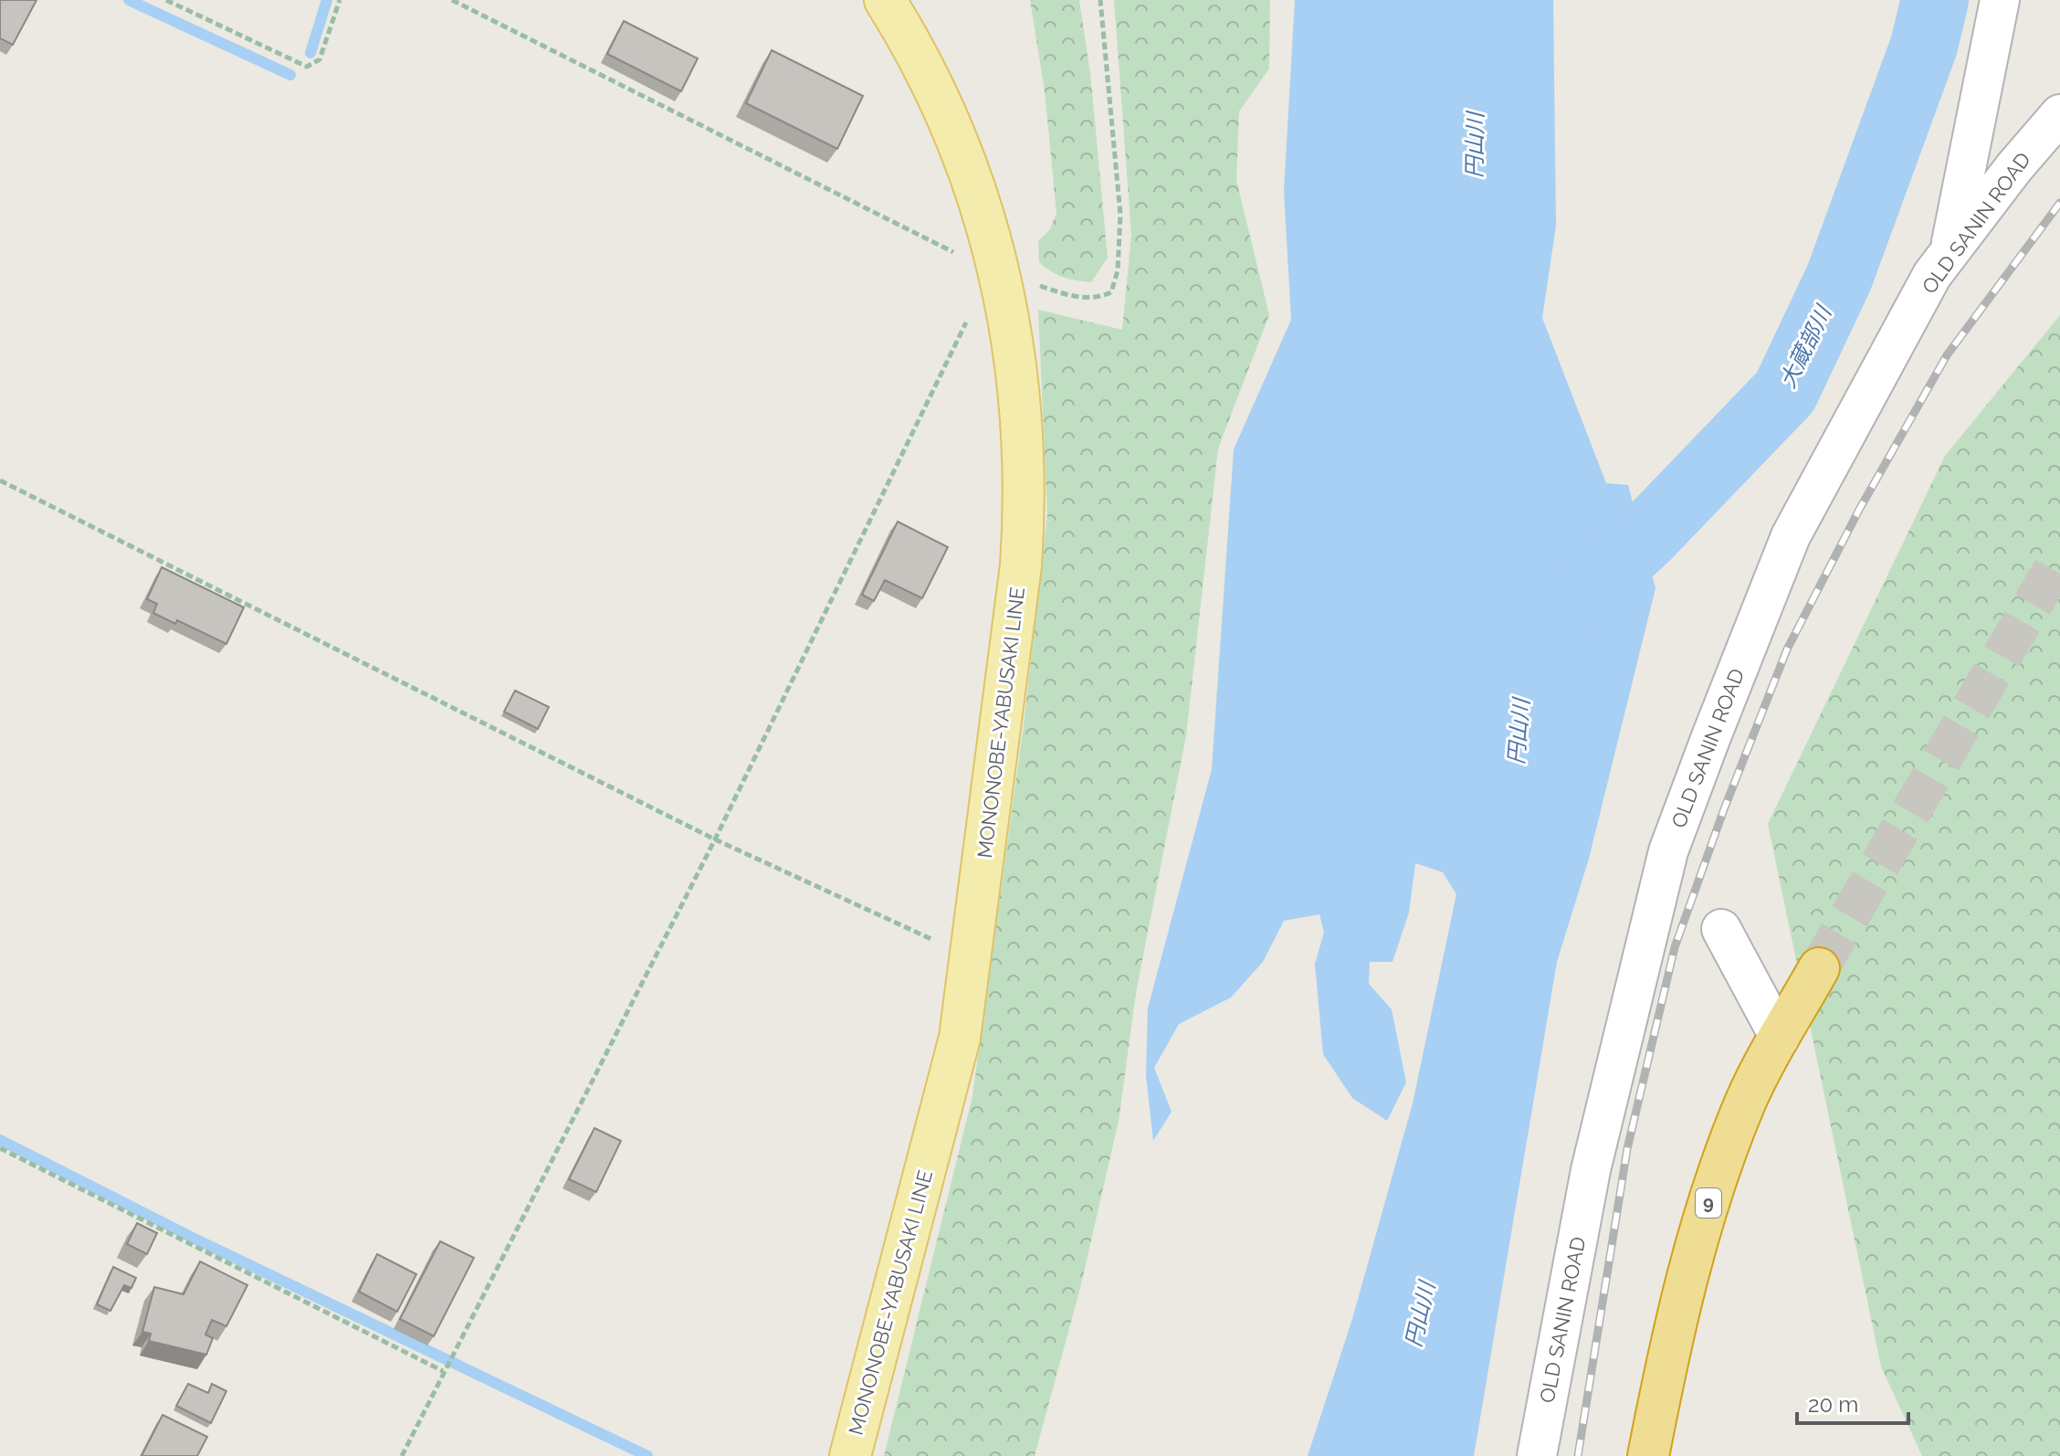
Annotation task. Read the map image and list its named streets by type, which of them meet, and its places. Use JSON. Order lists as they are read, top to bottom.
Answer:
{
  "streets": {
    "highway": ["9"],
    "main road": ["MONONOBE-YABUSAKI LINE"],
    "street": ["OLD SANIN ROAD"]
  },
  "water": ["円山川", "大蔵部川"],
  "scale_bar": "20 m"
}
